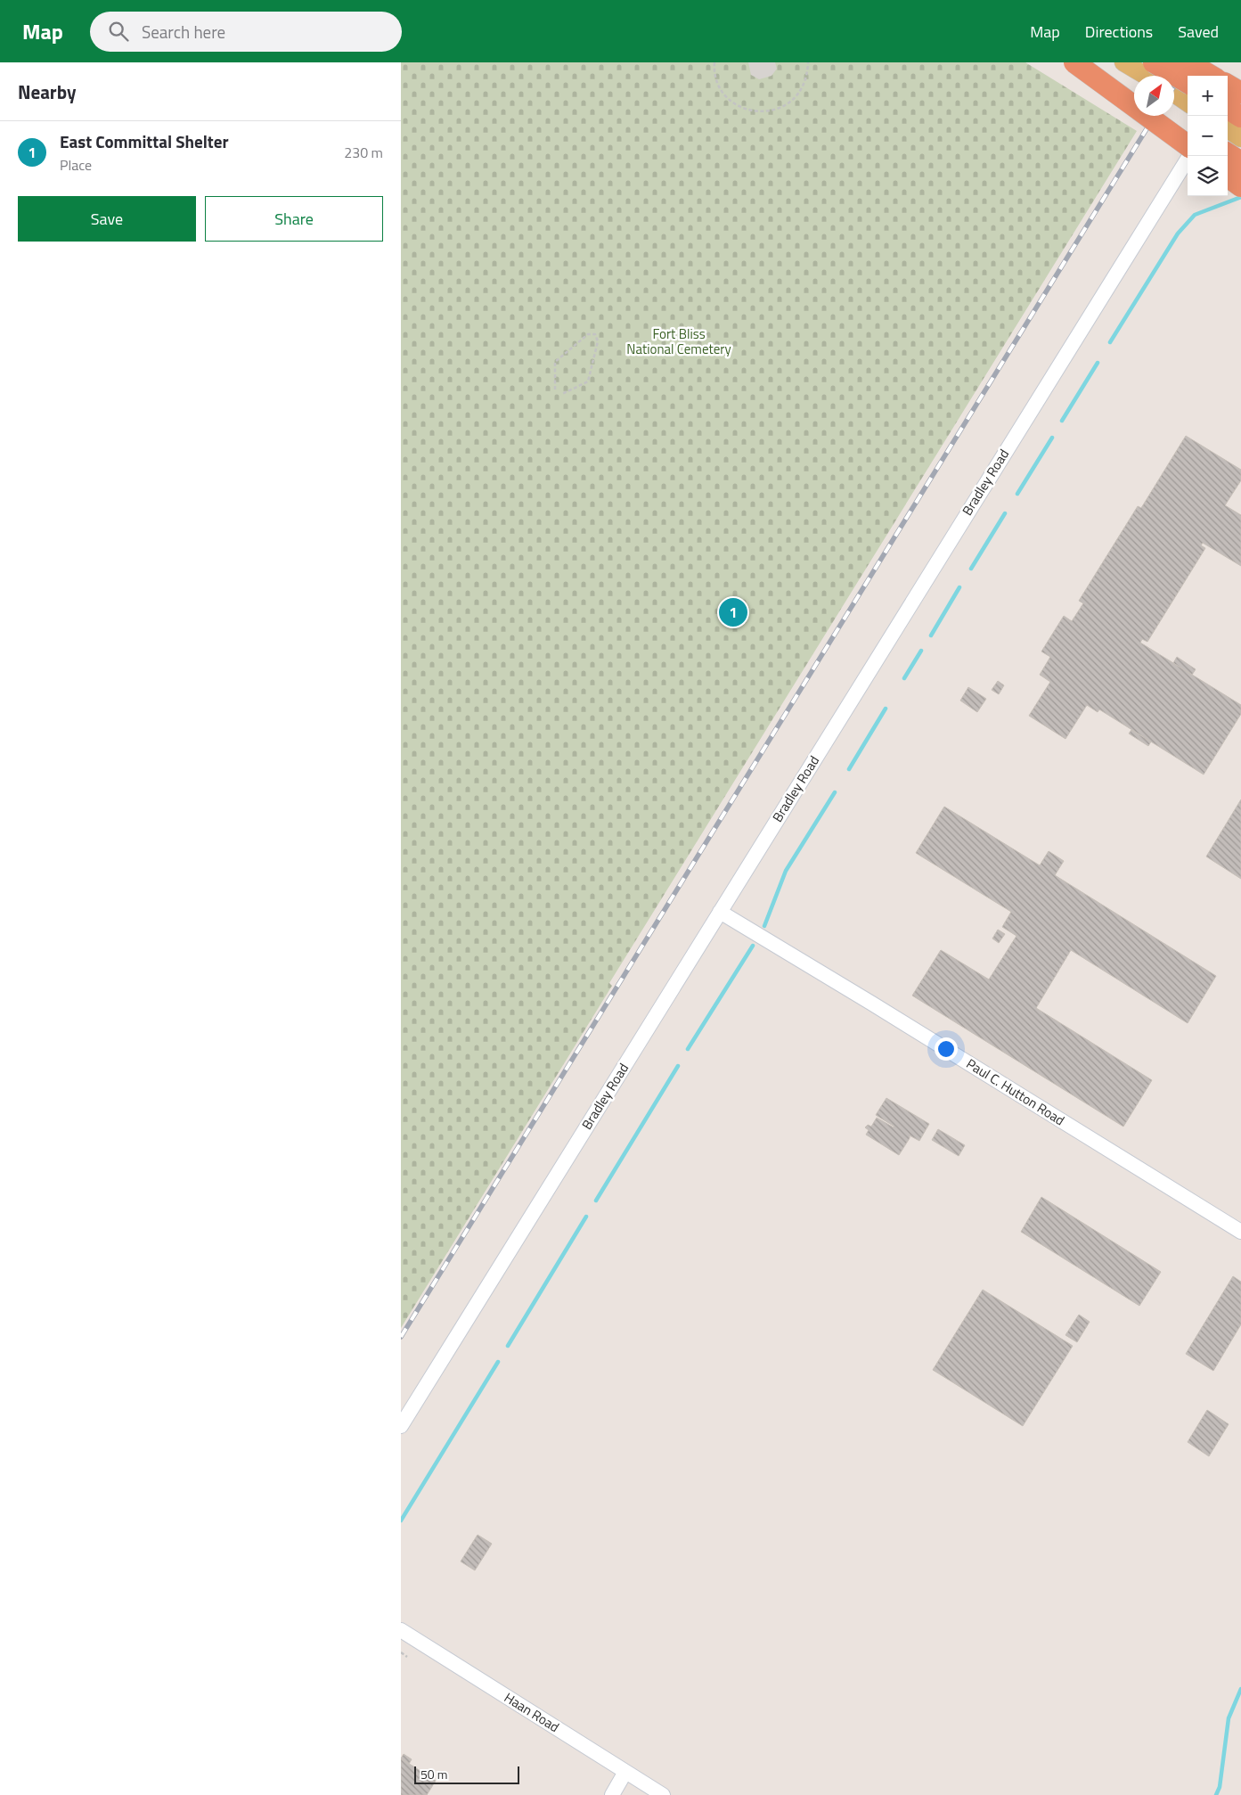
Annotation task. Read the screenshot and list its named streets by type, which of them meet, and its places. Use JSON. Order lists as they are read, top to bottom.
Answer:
{
  "streets": {
    "street": ["Bradley Road", "Paul C. Hutton Road", "Haan Road"]
  },
  "crossings": [
    ["Bradley Road", "Paul C. Hutton Road"]
  ],
  "parks": ["Fort Bliss National Cemetery"],
  "scale_bar": "50 m",
  "north": "top right",
  "page": {
    "header": "Map",
    "search": "Search here",
    "nav": ["Map", "Directions", "Saved"],
    "heading": "Nearby",
    "map_buttons": ["+", "−"],
    "list": [
      {
        "mark": "1",
        "name": "East Committal Shelter",
        "note": "Place",
        "value": "230 m"
      }
    ],
    "buttons": ["Save", "Share"],
    "pins": "1",
    "scale": "50 m"
  }
}
